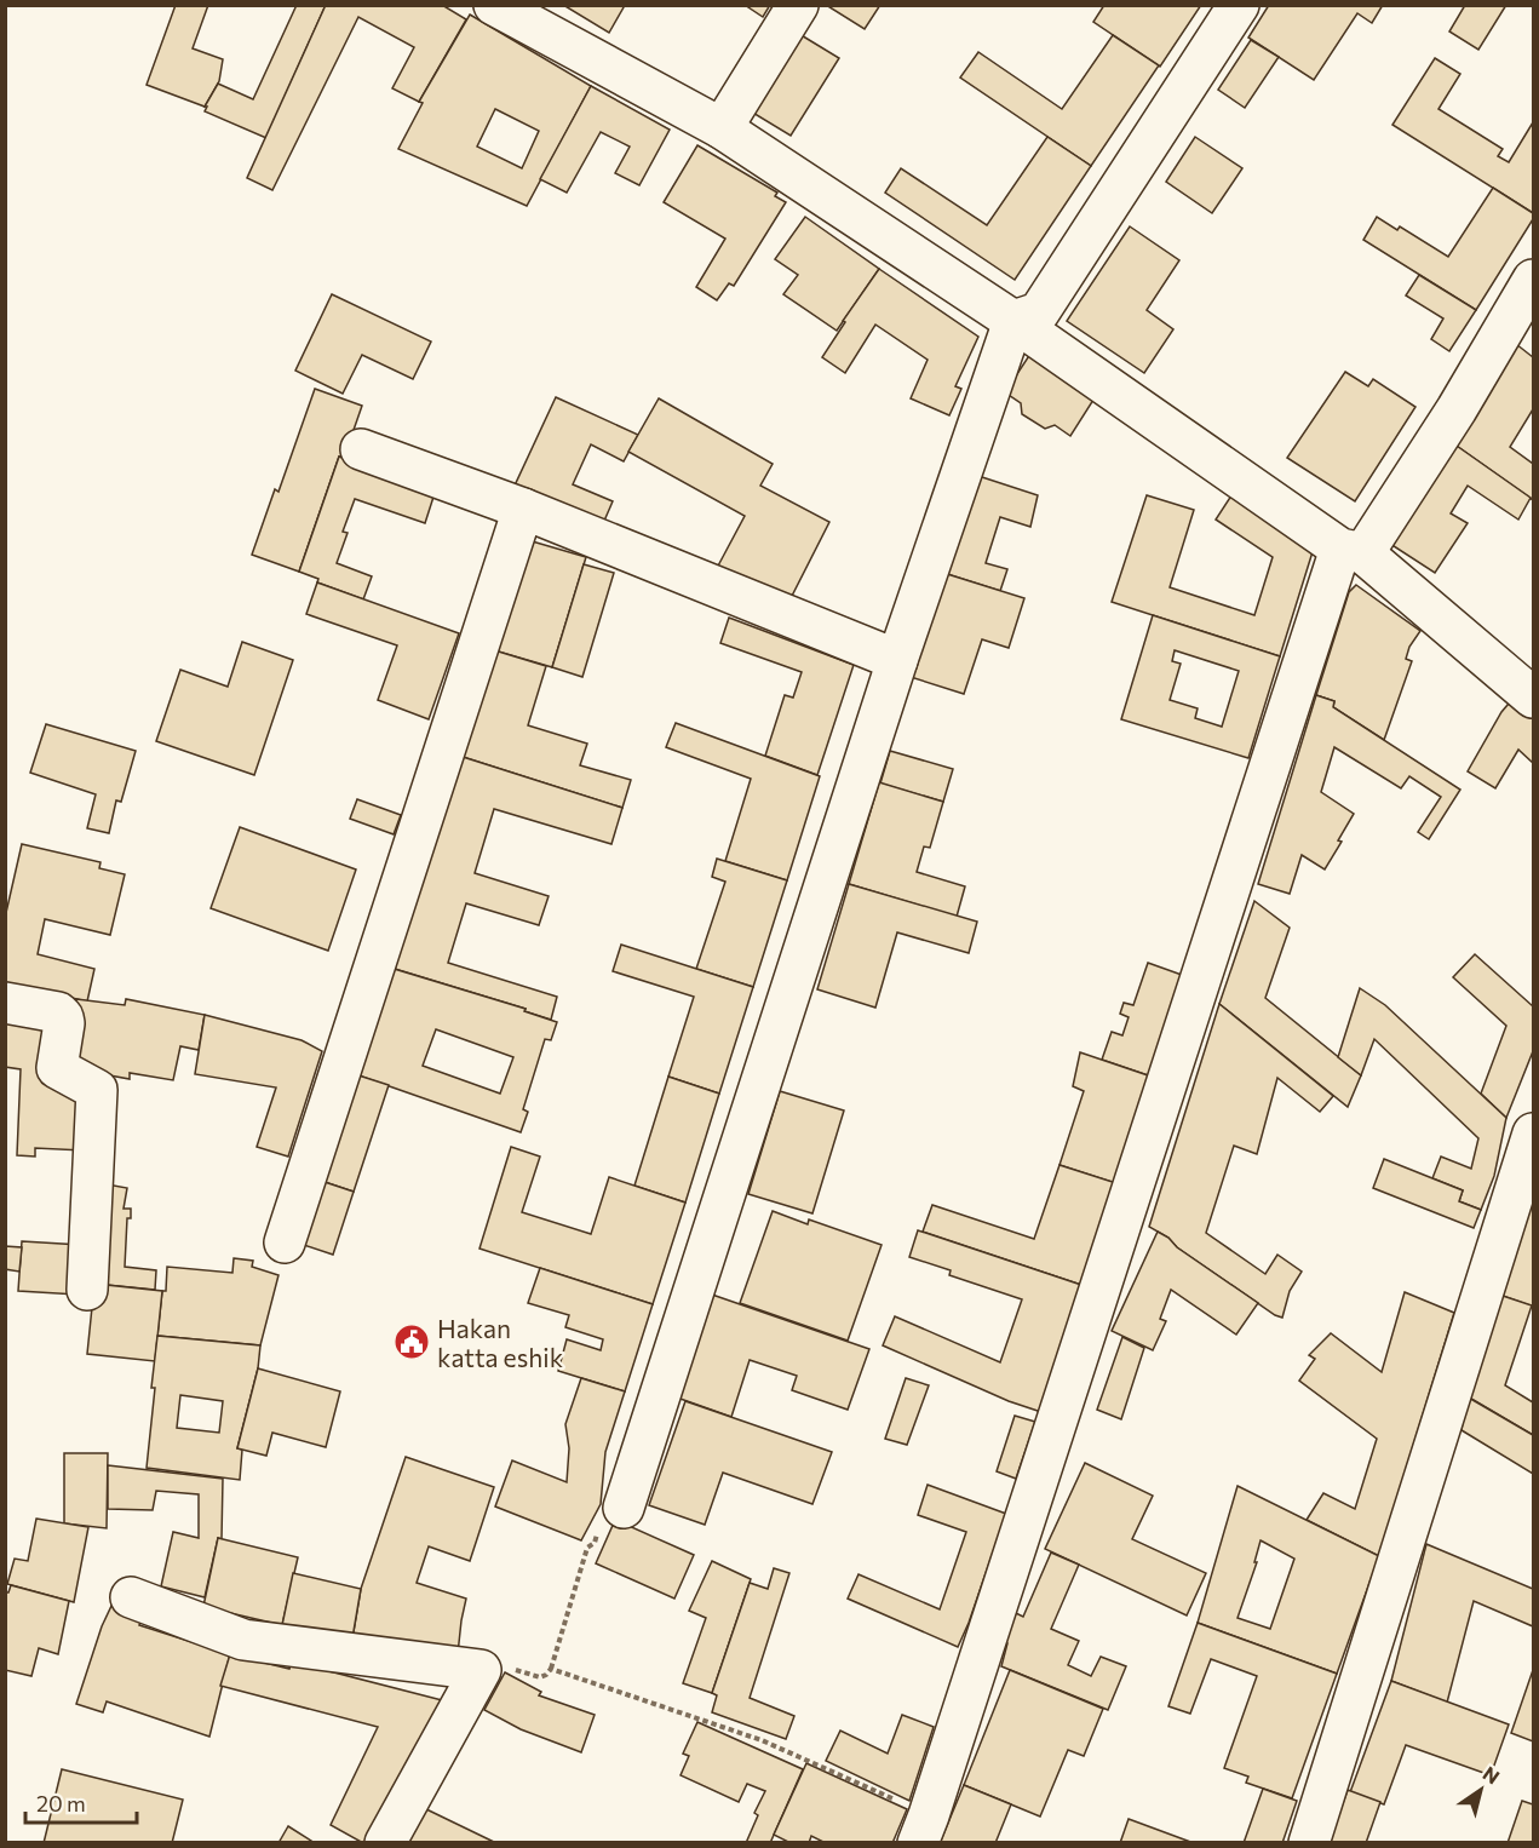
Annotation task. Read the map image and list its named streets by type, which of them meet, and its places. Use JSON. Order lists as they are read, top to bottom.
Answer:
{
  "places": {
    "public building": ["Hakan katta eshik"]
  },
  "scale_bar": "20 m",
  "north": "top right"
}
